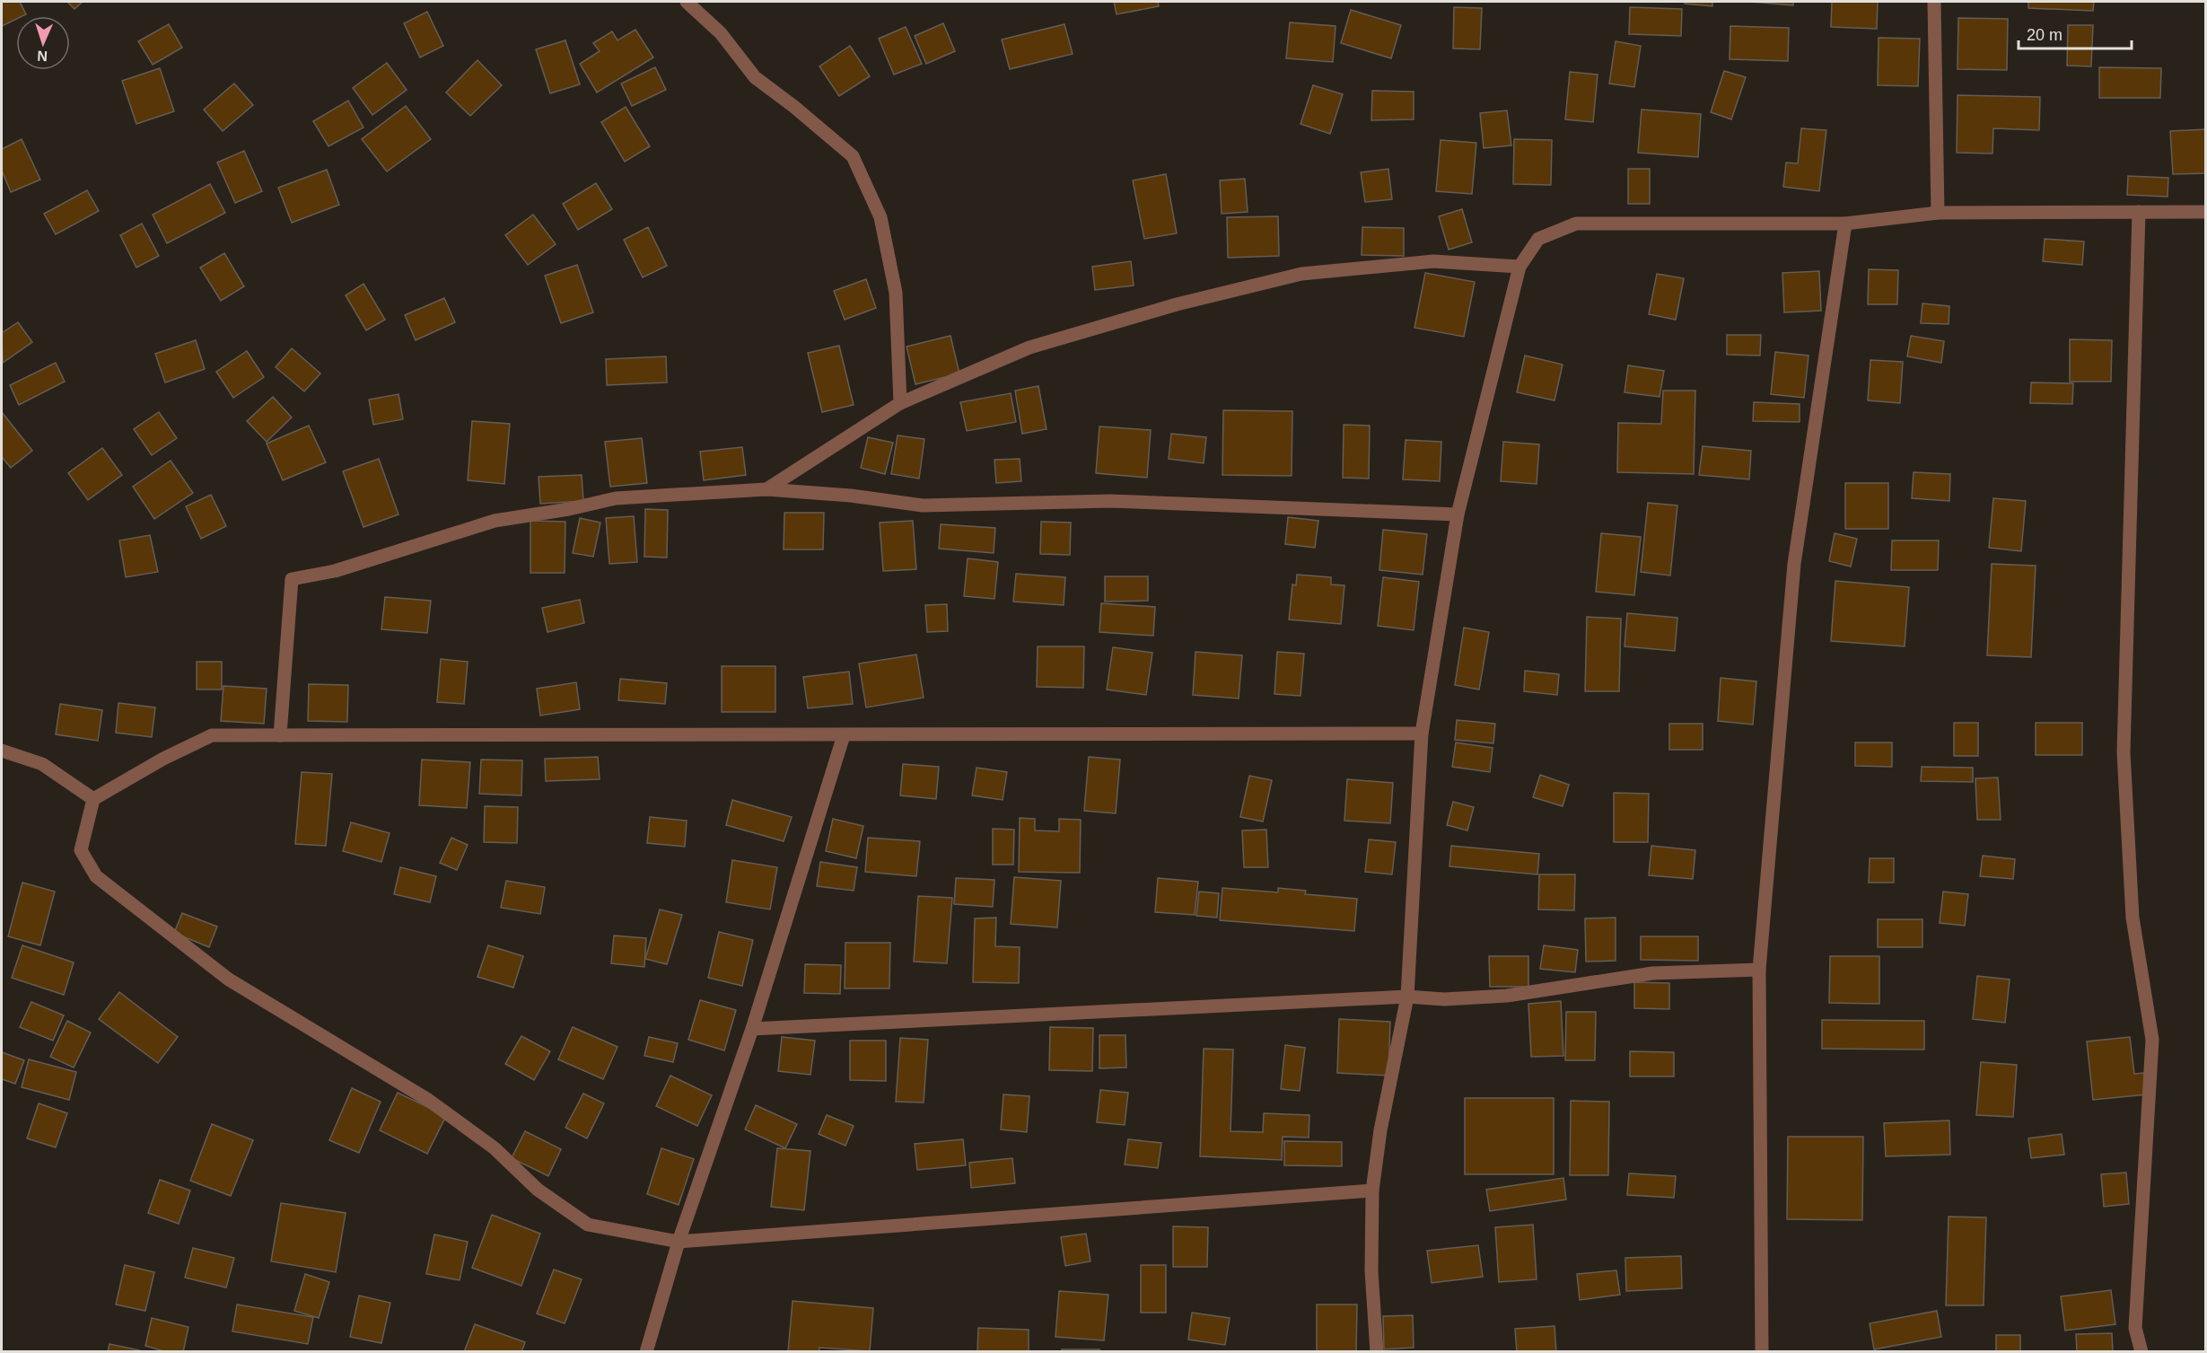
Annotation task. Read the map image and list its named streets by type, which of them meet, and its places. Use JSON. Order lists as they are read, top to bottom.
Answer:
{
  "scale_bar": "20 m",
  "north": "bottom"
}
